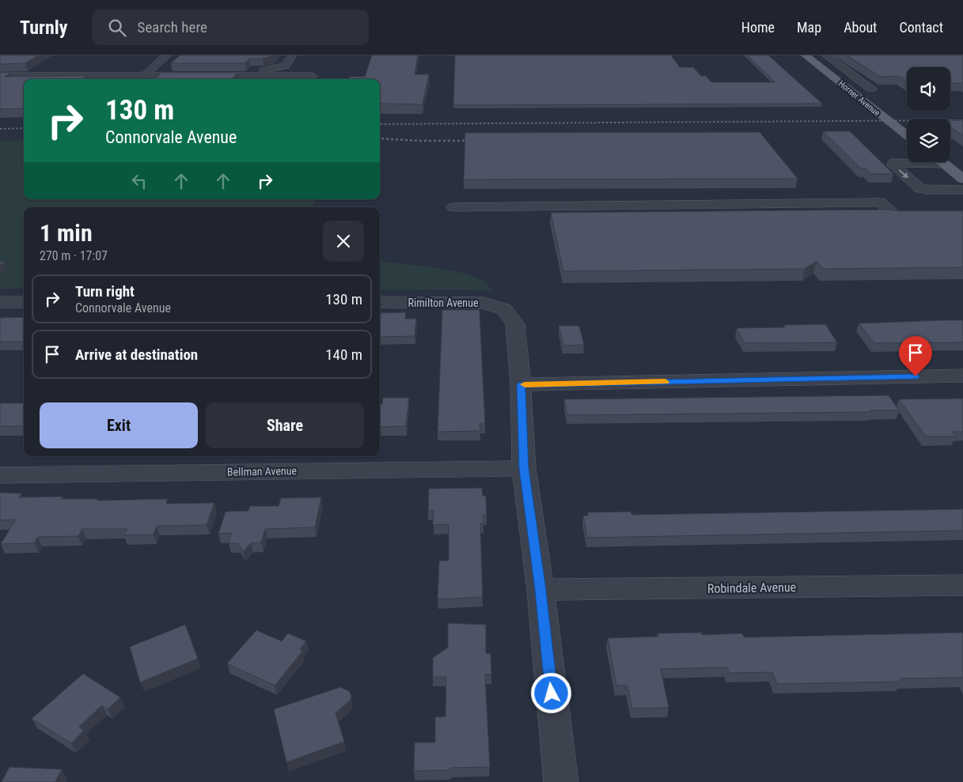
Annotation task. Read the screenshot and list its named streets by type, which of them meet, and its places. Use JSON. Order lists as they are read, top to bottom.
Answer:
{
  "streets": {
    "main road": ["Horner Avenue"],
    "street": ["Rimilton Avenue", "Bellman Avenue", "Robindale Avenue"]
  },
  "crossings": [
    ["Rimilton Avenue", "Bellman Avenue"],
    ["Rimilton Avenue", "Robindale Avenue"]
  ],
  "page": {
    "header": "Turnly",
    "search": "Search here",
    "nav": [
      "Home",
      "Map",
      "About",
      "Contact"
    ],
    "turn": ["130 m", "Connorvale Avenue"],
    "heading": ["1 min", "270 m · 17:07"],
    "list": [
      {
        "name": "Turn right",
        "note": "Connorvale Avenue",
        "value": "130 m"
      },
      {
        "name": "Arrive at destination",
        "value": "140 m"
      }
    ],
    "buttons": ["Exit", "Share"]
  }
}
